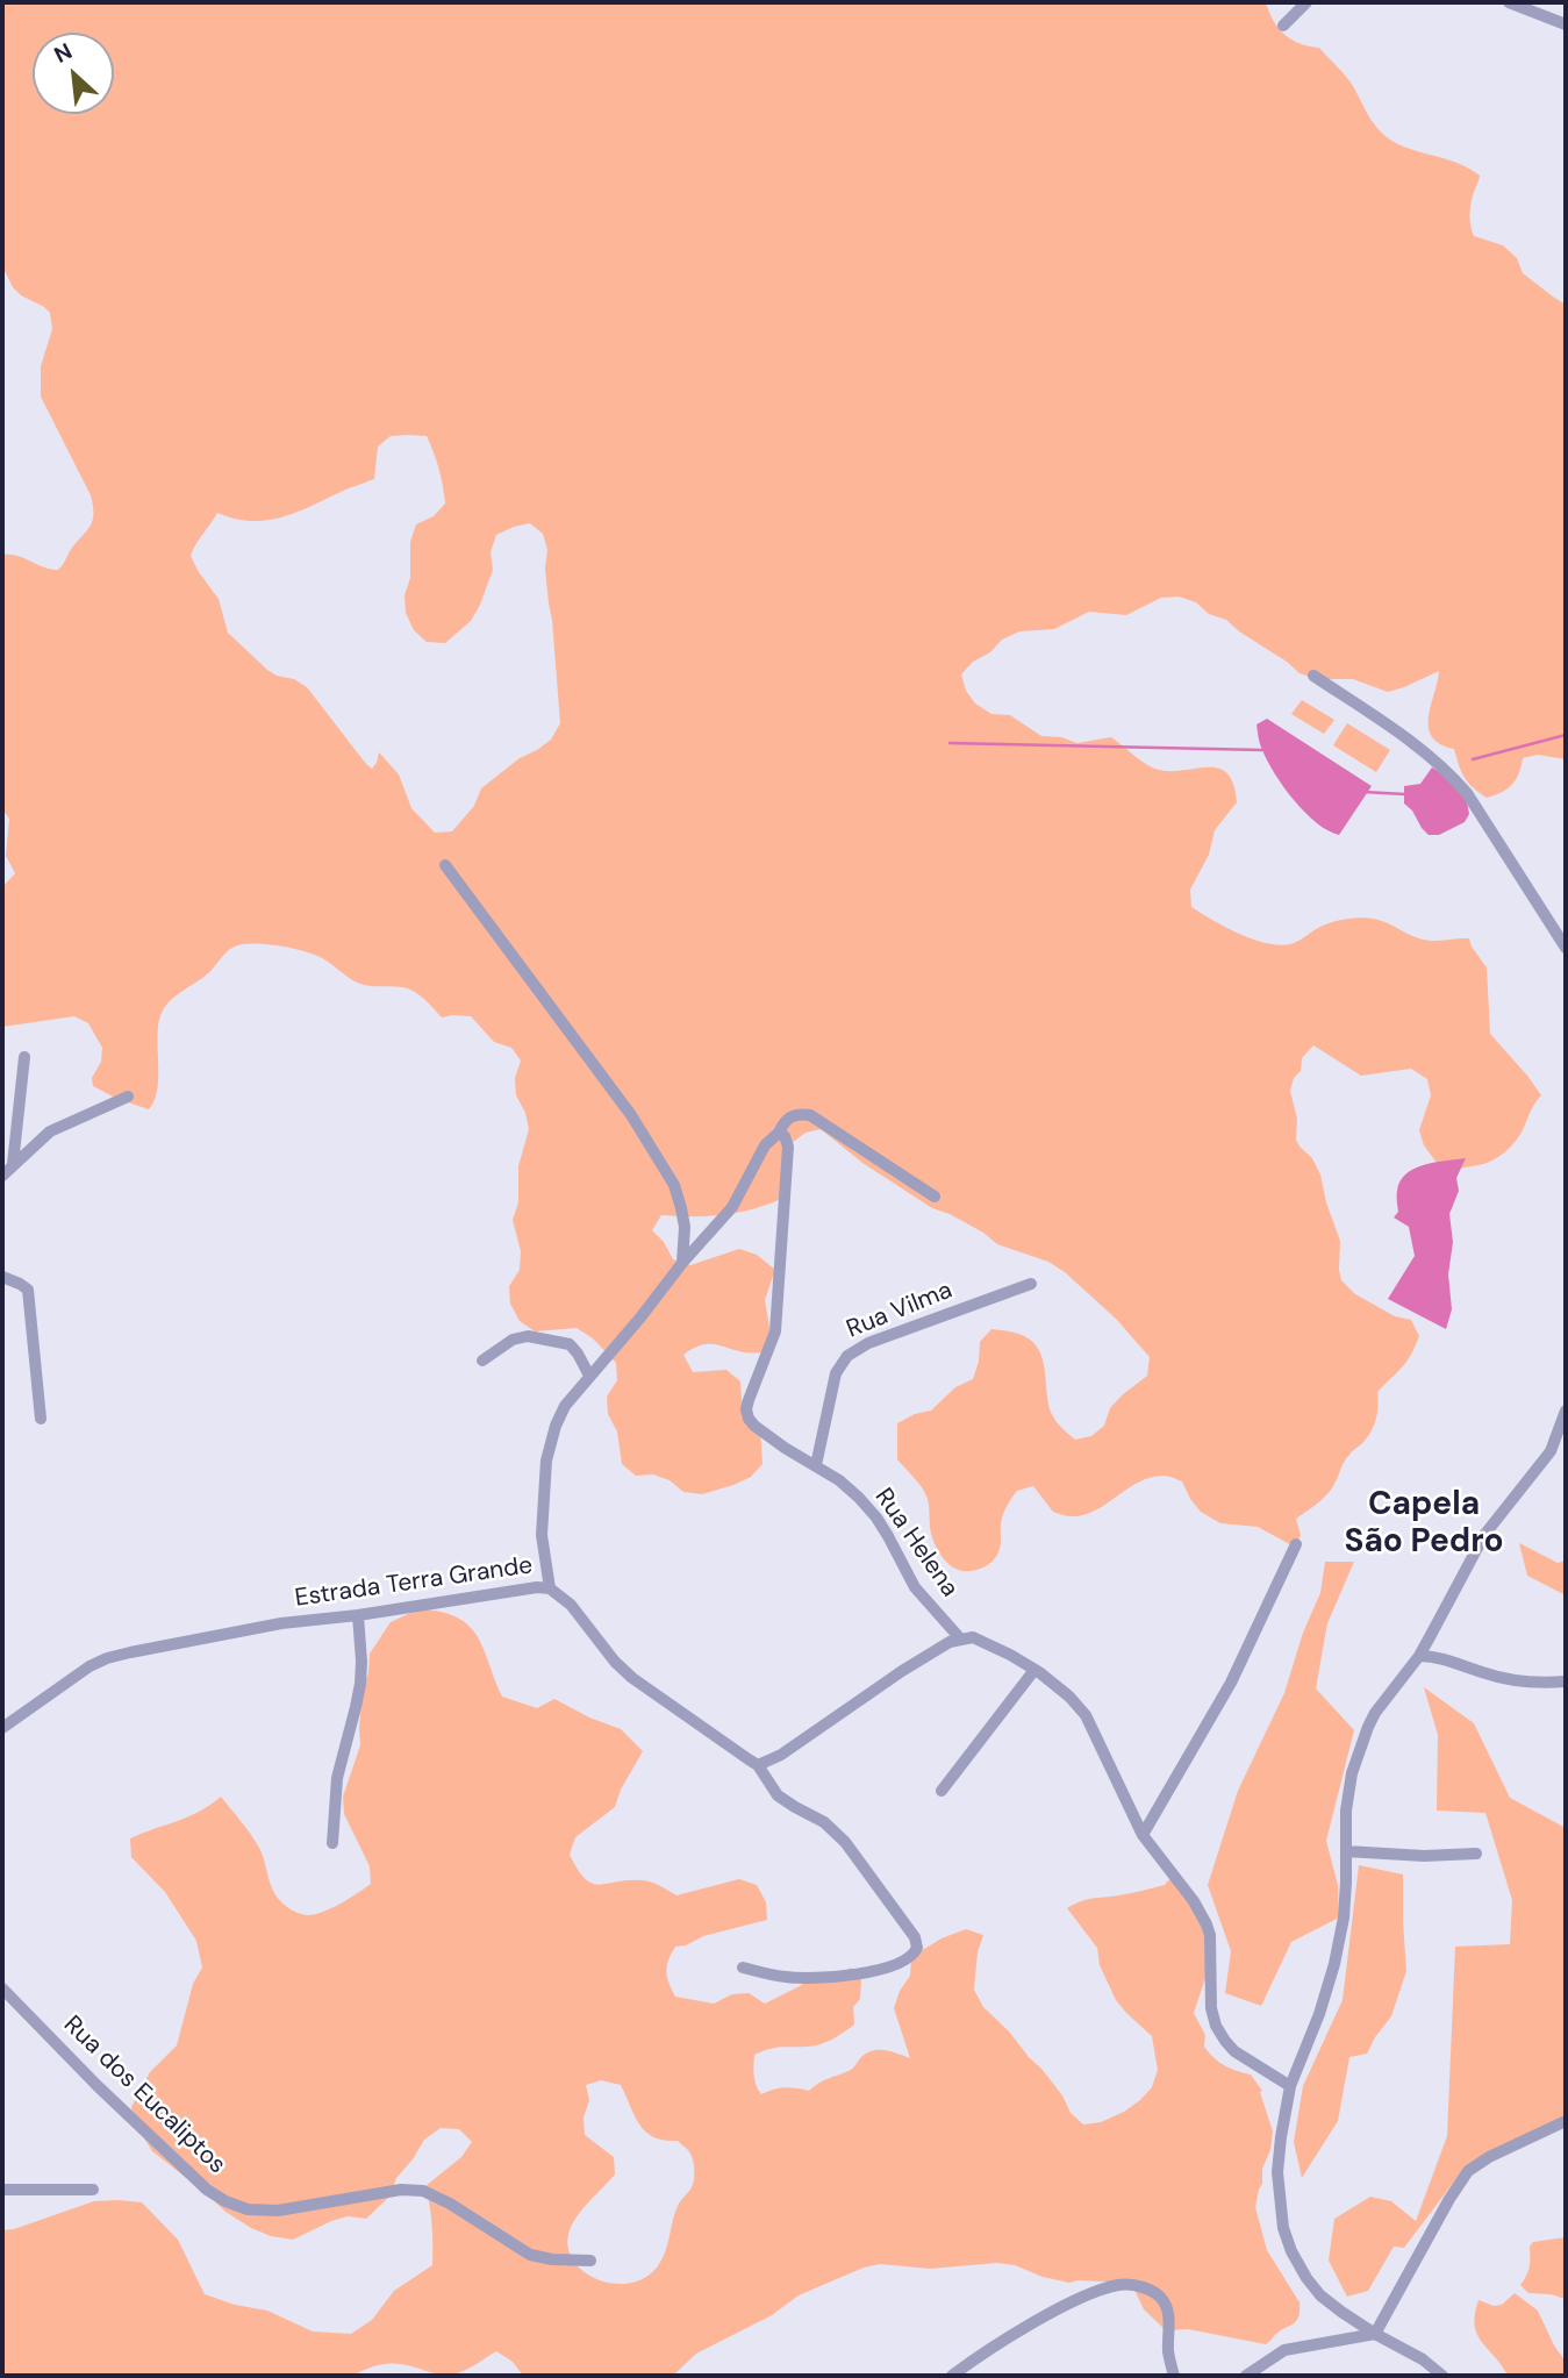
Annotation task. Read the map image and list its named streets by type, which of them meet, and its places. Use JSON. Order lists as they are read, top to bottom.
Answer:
{
  "streets": {
    "street": [
      "Rua Vilma",
      "Rua Helena",
      "Estrada Terra Grande",
      "Rua dos Eucaliptos"
    ]
  },
  "crossings": [
    ["Rua Vilma", "Rua Helena"],
    ["Rua Helena", "Estrada Terra Grande"]
  ],
  "districts": ["Capela São Pedro"],
  "north": "top left"
}
